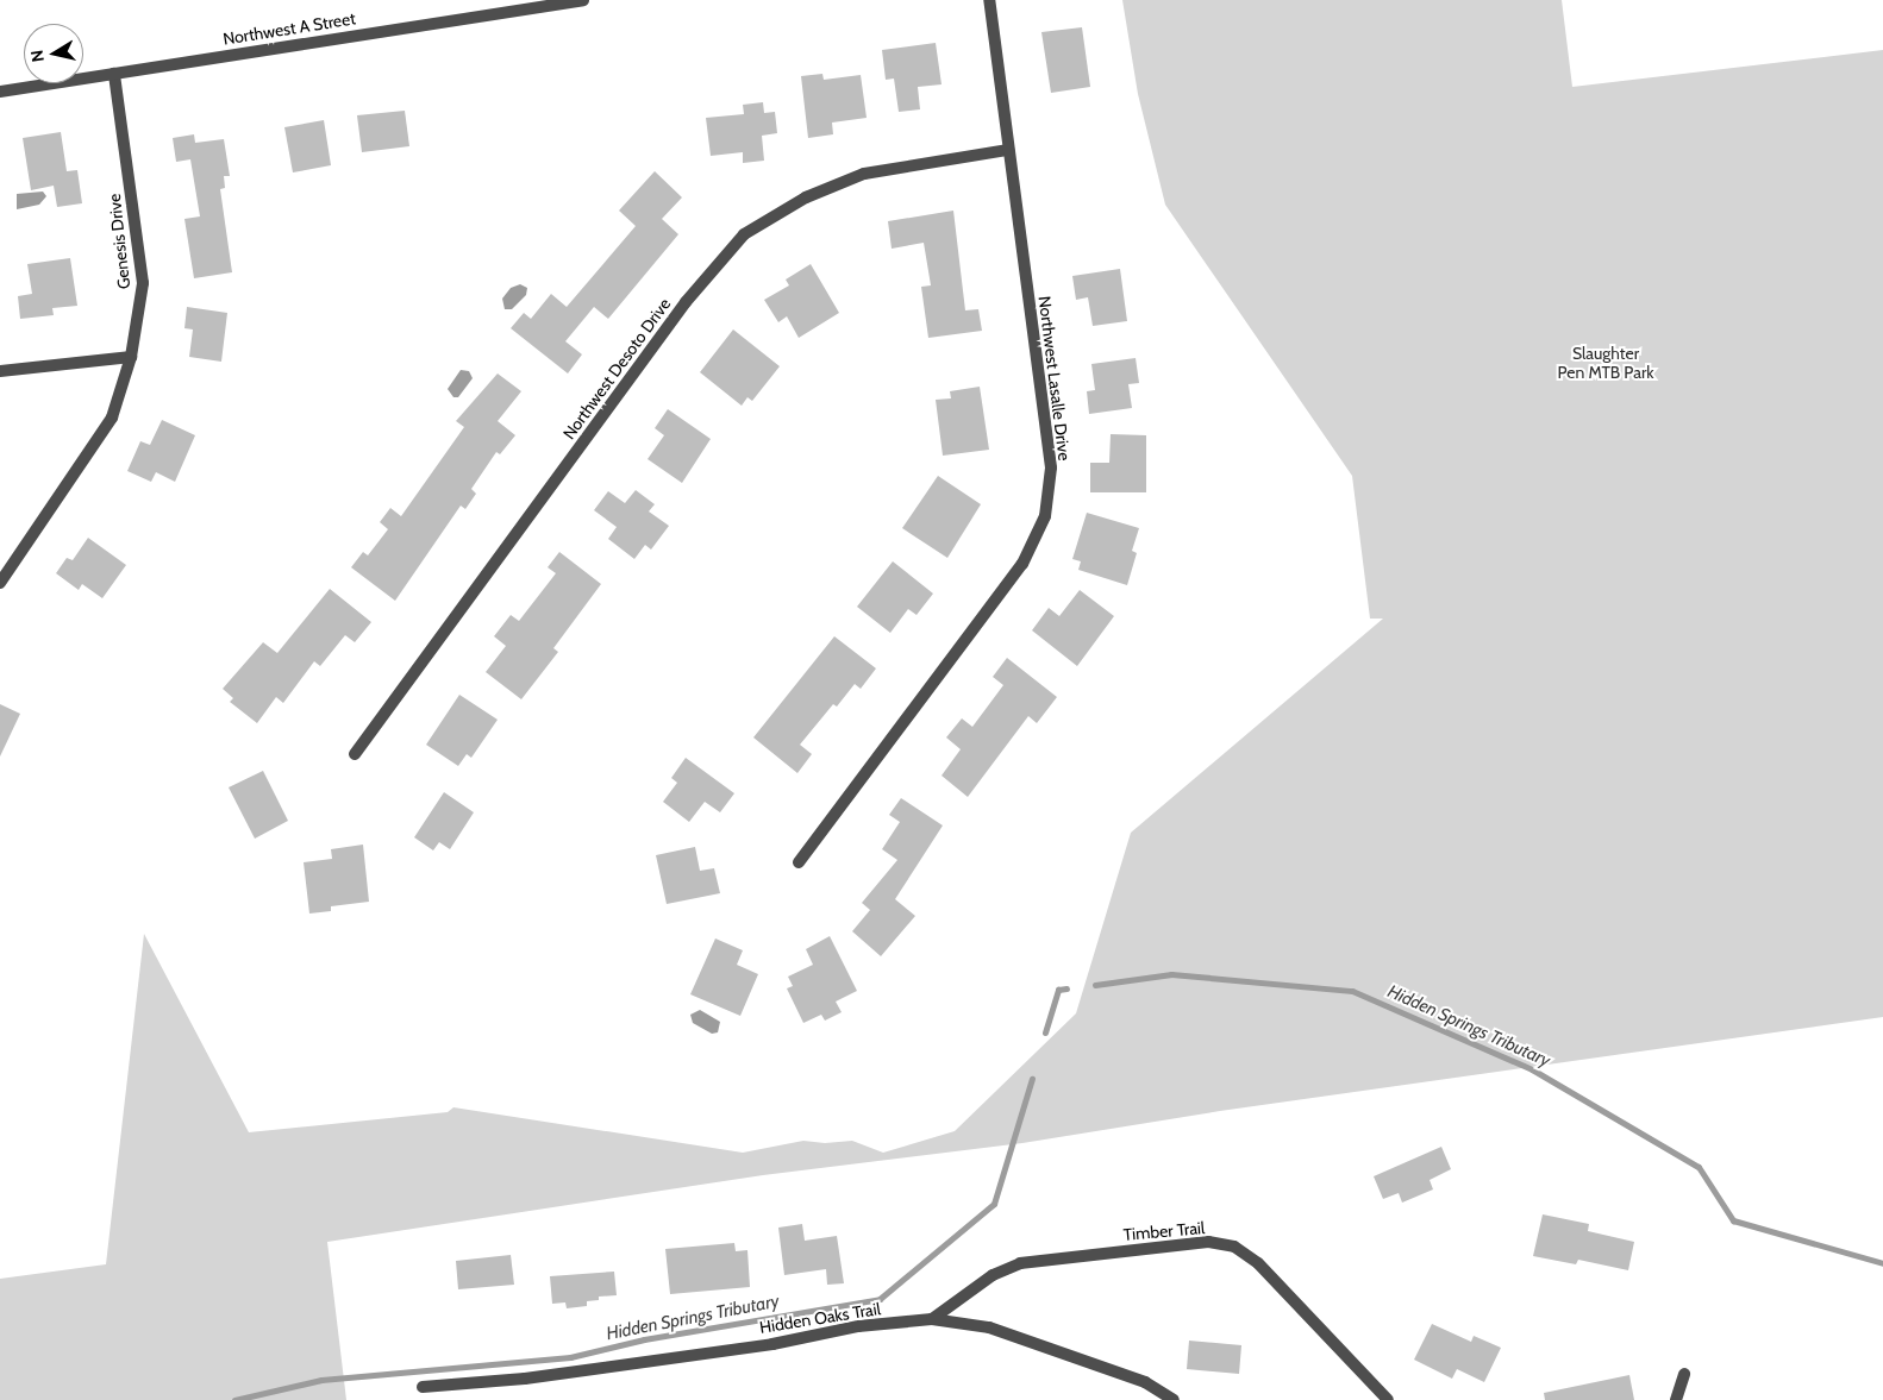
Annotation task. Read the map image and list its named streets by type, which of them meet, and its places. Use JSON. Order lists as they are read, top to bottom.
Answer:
{
  "streets": {
    "street": [
      "Northwest A Street",
      "Genesis Drive",
      "Northwest Desoto Drive",
      "Northwest Lasalle Drive",
      "Timber Trail",
      "Hidden Oaks Trail"
    ]
  },
  "crossings": [
    ["Northwest A Street", "Genesis Drive"],
    ["Northwest Desoto Drive", "Northwest Lasalle Drive"],
    ["Timber Trail", "Hidden Oaks Trail"]
  ],
  "water": ["Hidden Springs Tributary"],
  "parks": ["Slaughter Pen MTB Park"],
  "north": "left"
}
